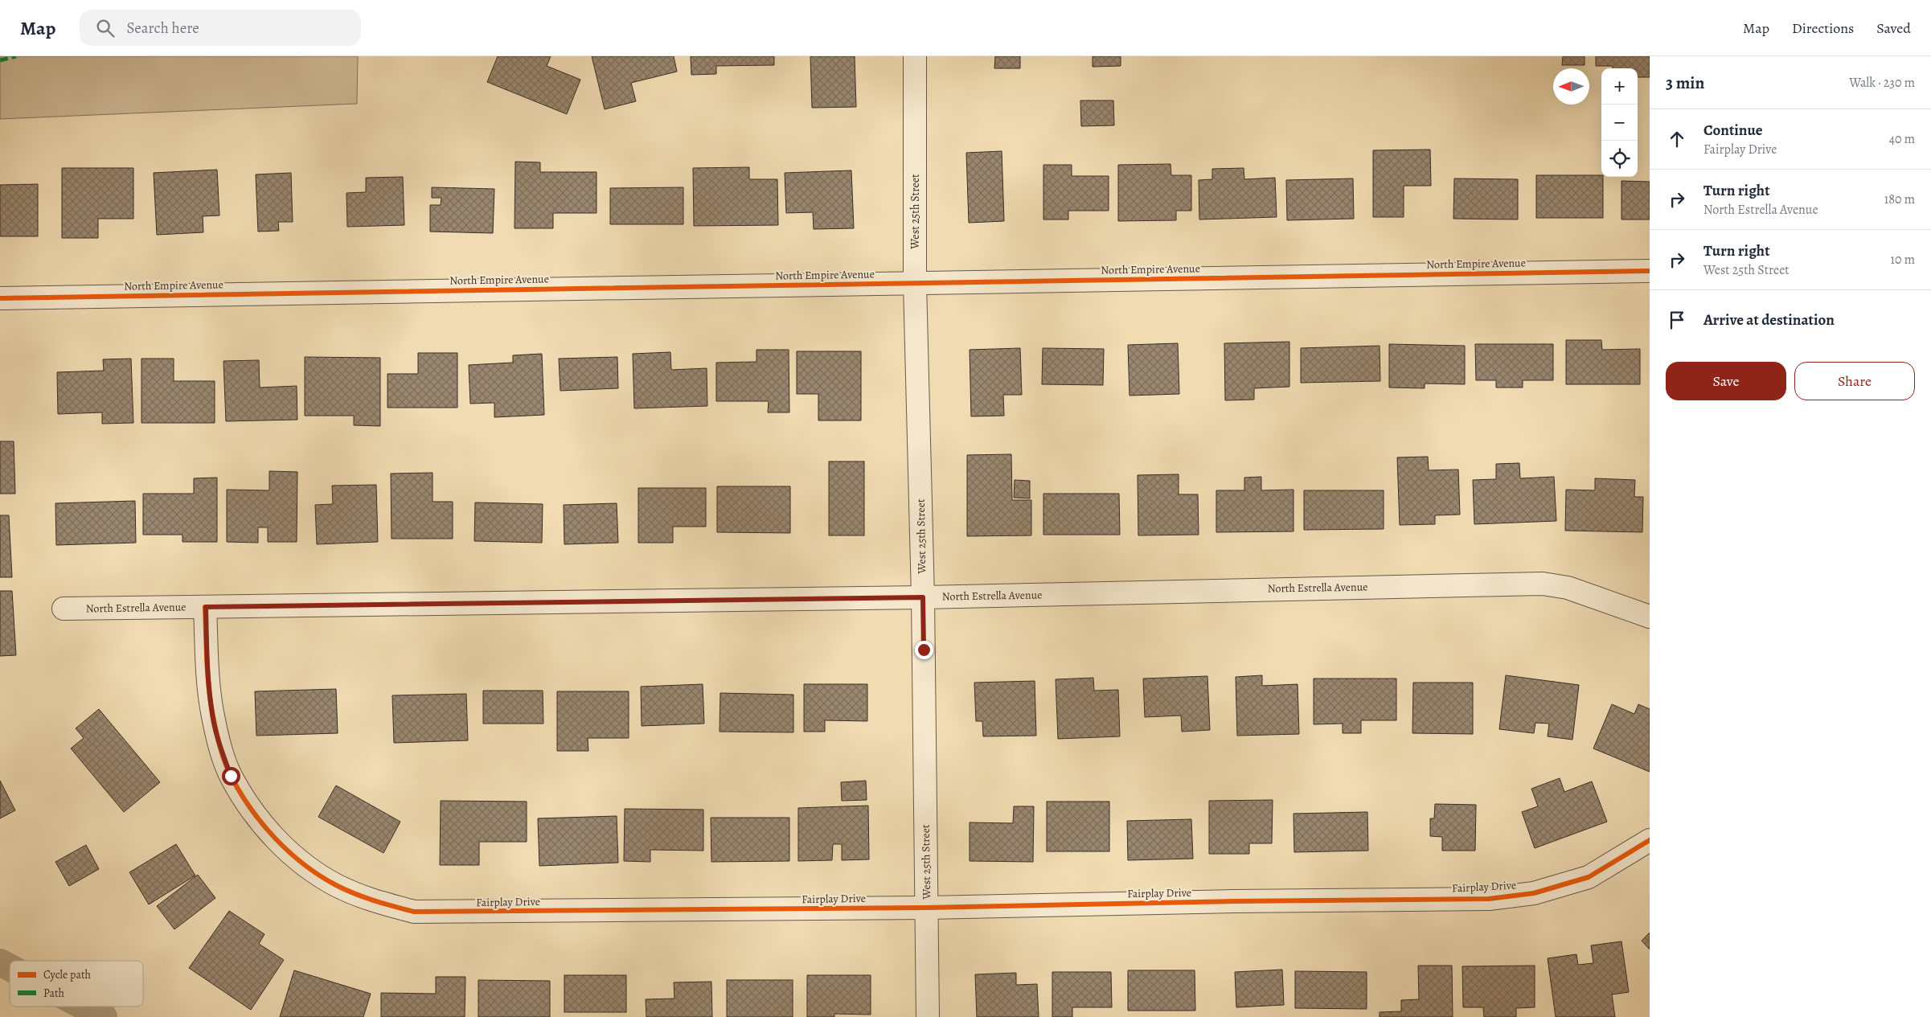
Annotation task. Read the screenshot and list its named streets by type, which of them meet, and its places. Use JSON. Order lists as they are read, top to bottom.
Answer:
{
  "streets": {
    "street": [
      "West 25th Street",
      "North Empire Avenue",
      "North Estrella Avenue",
      "Fairplay Drive"
    ]
  },
  "crossings": [
    ["West 25th Street", "North Empire Avenue"],
    ["West 25th Street", "North Estrella Avenue"],
    ["West 25th Street", "Fairplay Drive"],
    ["North Estrella Avenue", "Fairplay Drive"]
  ],
  "legend": ["Cycle path", "Path"],
  "north": "left",
  "page": {
    "header": "Map",
    "search": "Search here",
    "nav": ["Map", "Directions", "Saved"],
    "heading": ["3 min", "Walk · 230 m"],
    "map_buttons": ["+", "−"],
    "list": [
      ["Continue", "Fairplay Drive", "40 m"],
      ["Turn right", "North Estrella Avenue", "180 m"],
      ["Turn right", "West 25th Street", "10 m"],
      "Arrive at destination"
    ],
    "buttons": ["Save", "Share"]
  }
}
